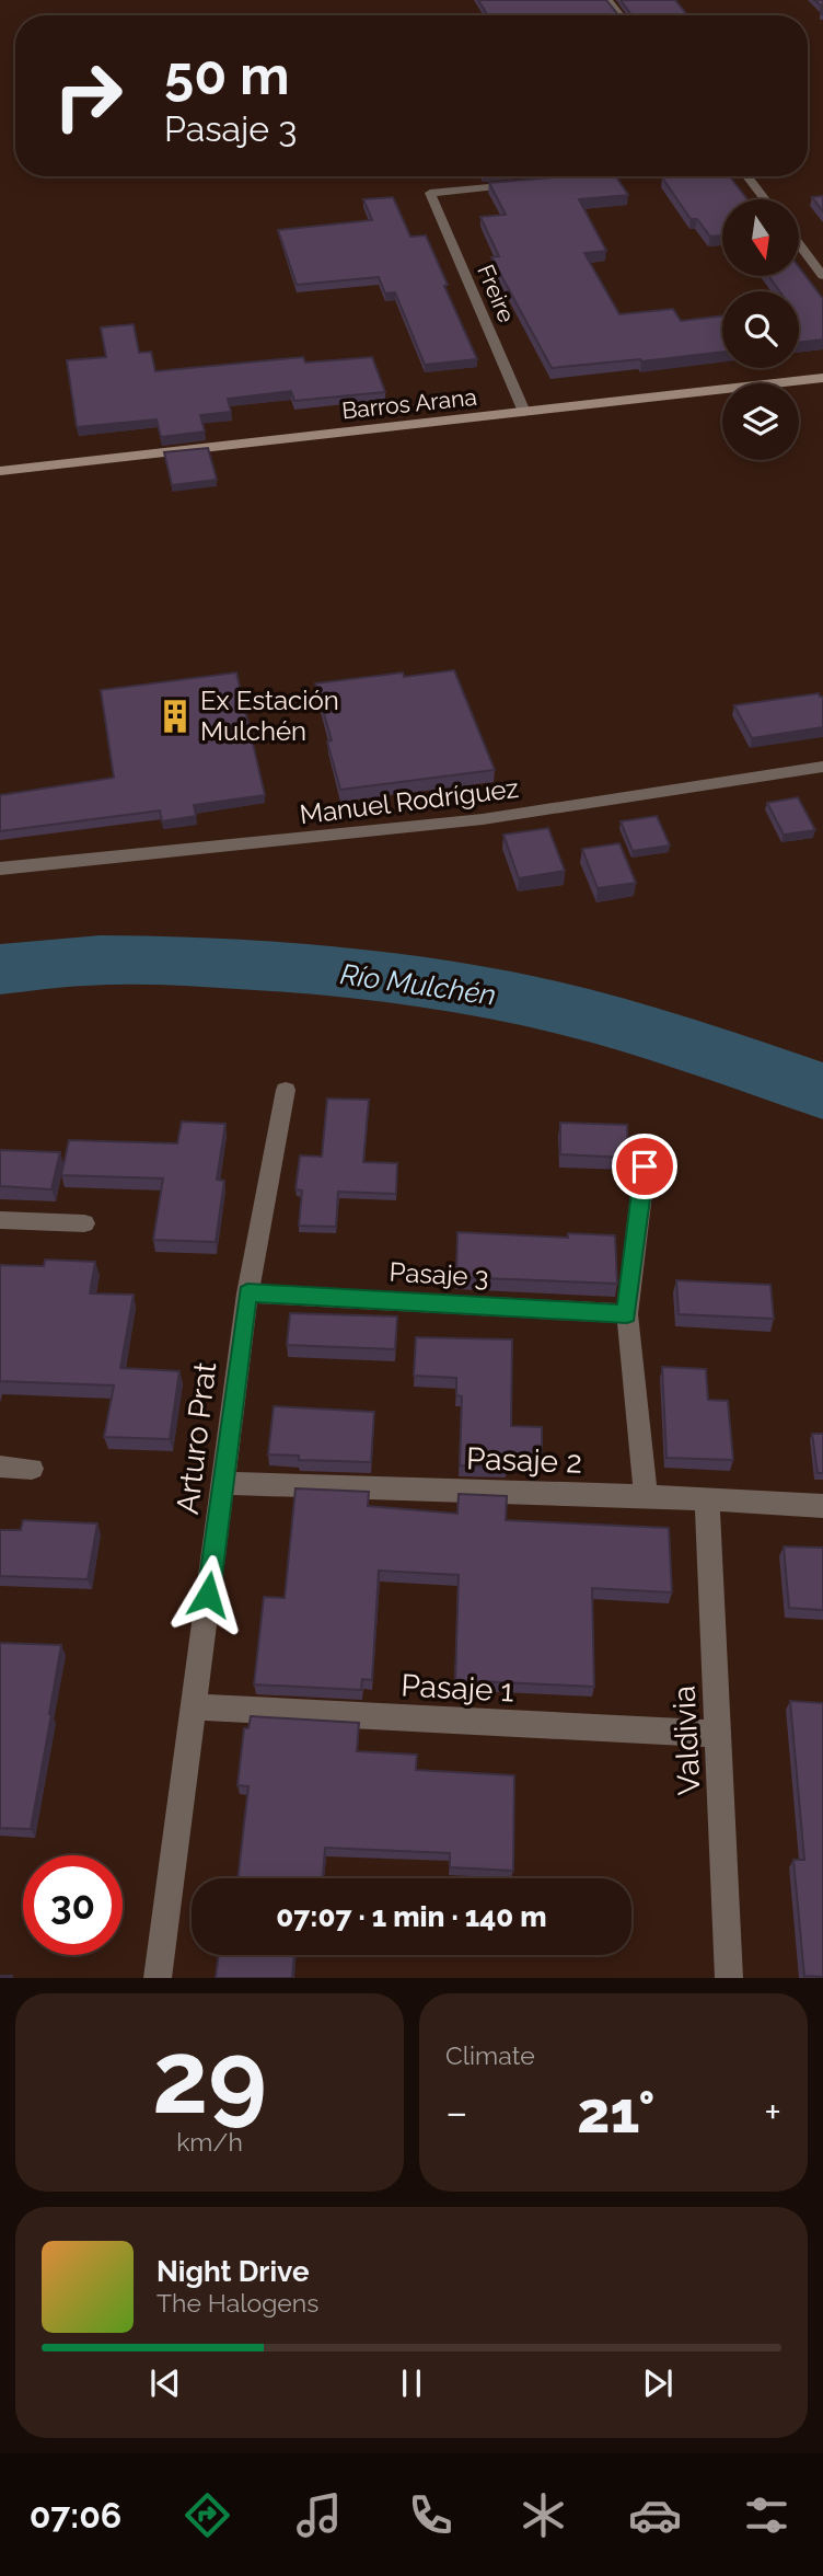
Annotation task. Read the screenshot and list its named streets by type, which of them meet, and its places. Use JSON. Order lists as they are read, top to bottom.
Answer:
{
  "streets": {
    "main road": ["Barros Arana"],
    "street": [
      "Freire",
      "Manuel Rodríguez",
      "Pasaje 3",
      "Arturo Prat",
      "Pasaje 2",
      "Pasaje 1",
      "Valdivia"
    ]
  },
  "crossings": [
    ["Freire", "Barros Arana"],
    ["Pasaje 3", "Arturo Prat"],
    ["Arturo Prat", "Pasaje 2"],
    ["Arturo Prat", "Pasaje 1"],
    ["Pasaje 2", "Valdivia"],
    ["Pasaje 1", "Valdivia"]
  ],
  "water": ["Río Mulchén"],
  "places": {
    "building": ["Ex Estación Mulchén"]
  },
  "north": "bottom",
  "page": {
    "turn": ["50 m", "Pasaje 3"],
    "limit": "30",
    "trip": "07:07 · 1 min · 140 m",
    "tile": [
      ["29", "km/h"],
      "Climate"
    ],
    "heat": ["−", "21°", "+"],
    "song": ["Night Drive", "The Halogens"],
    "tabs": "07:06"
  }
}
